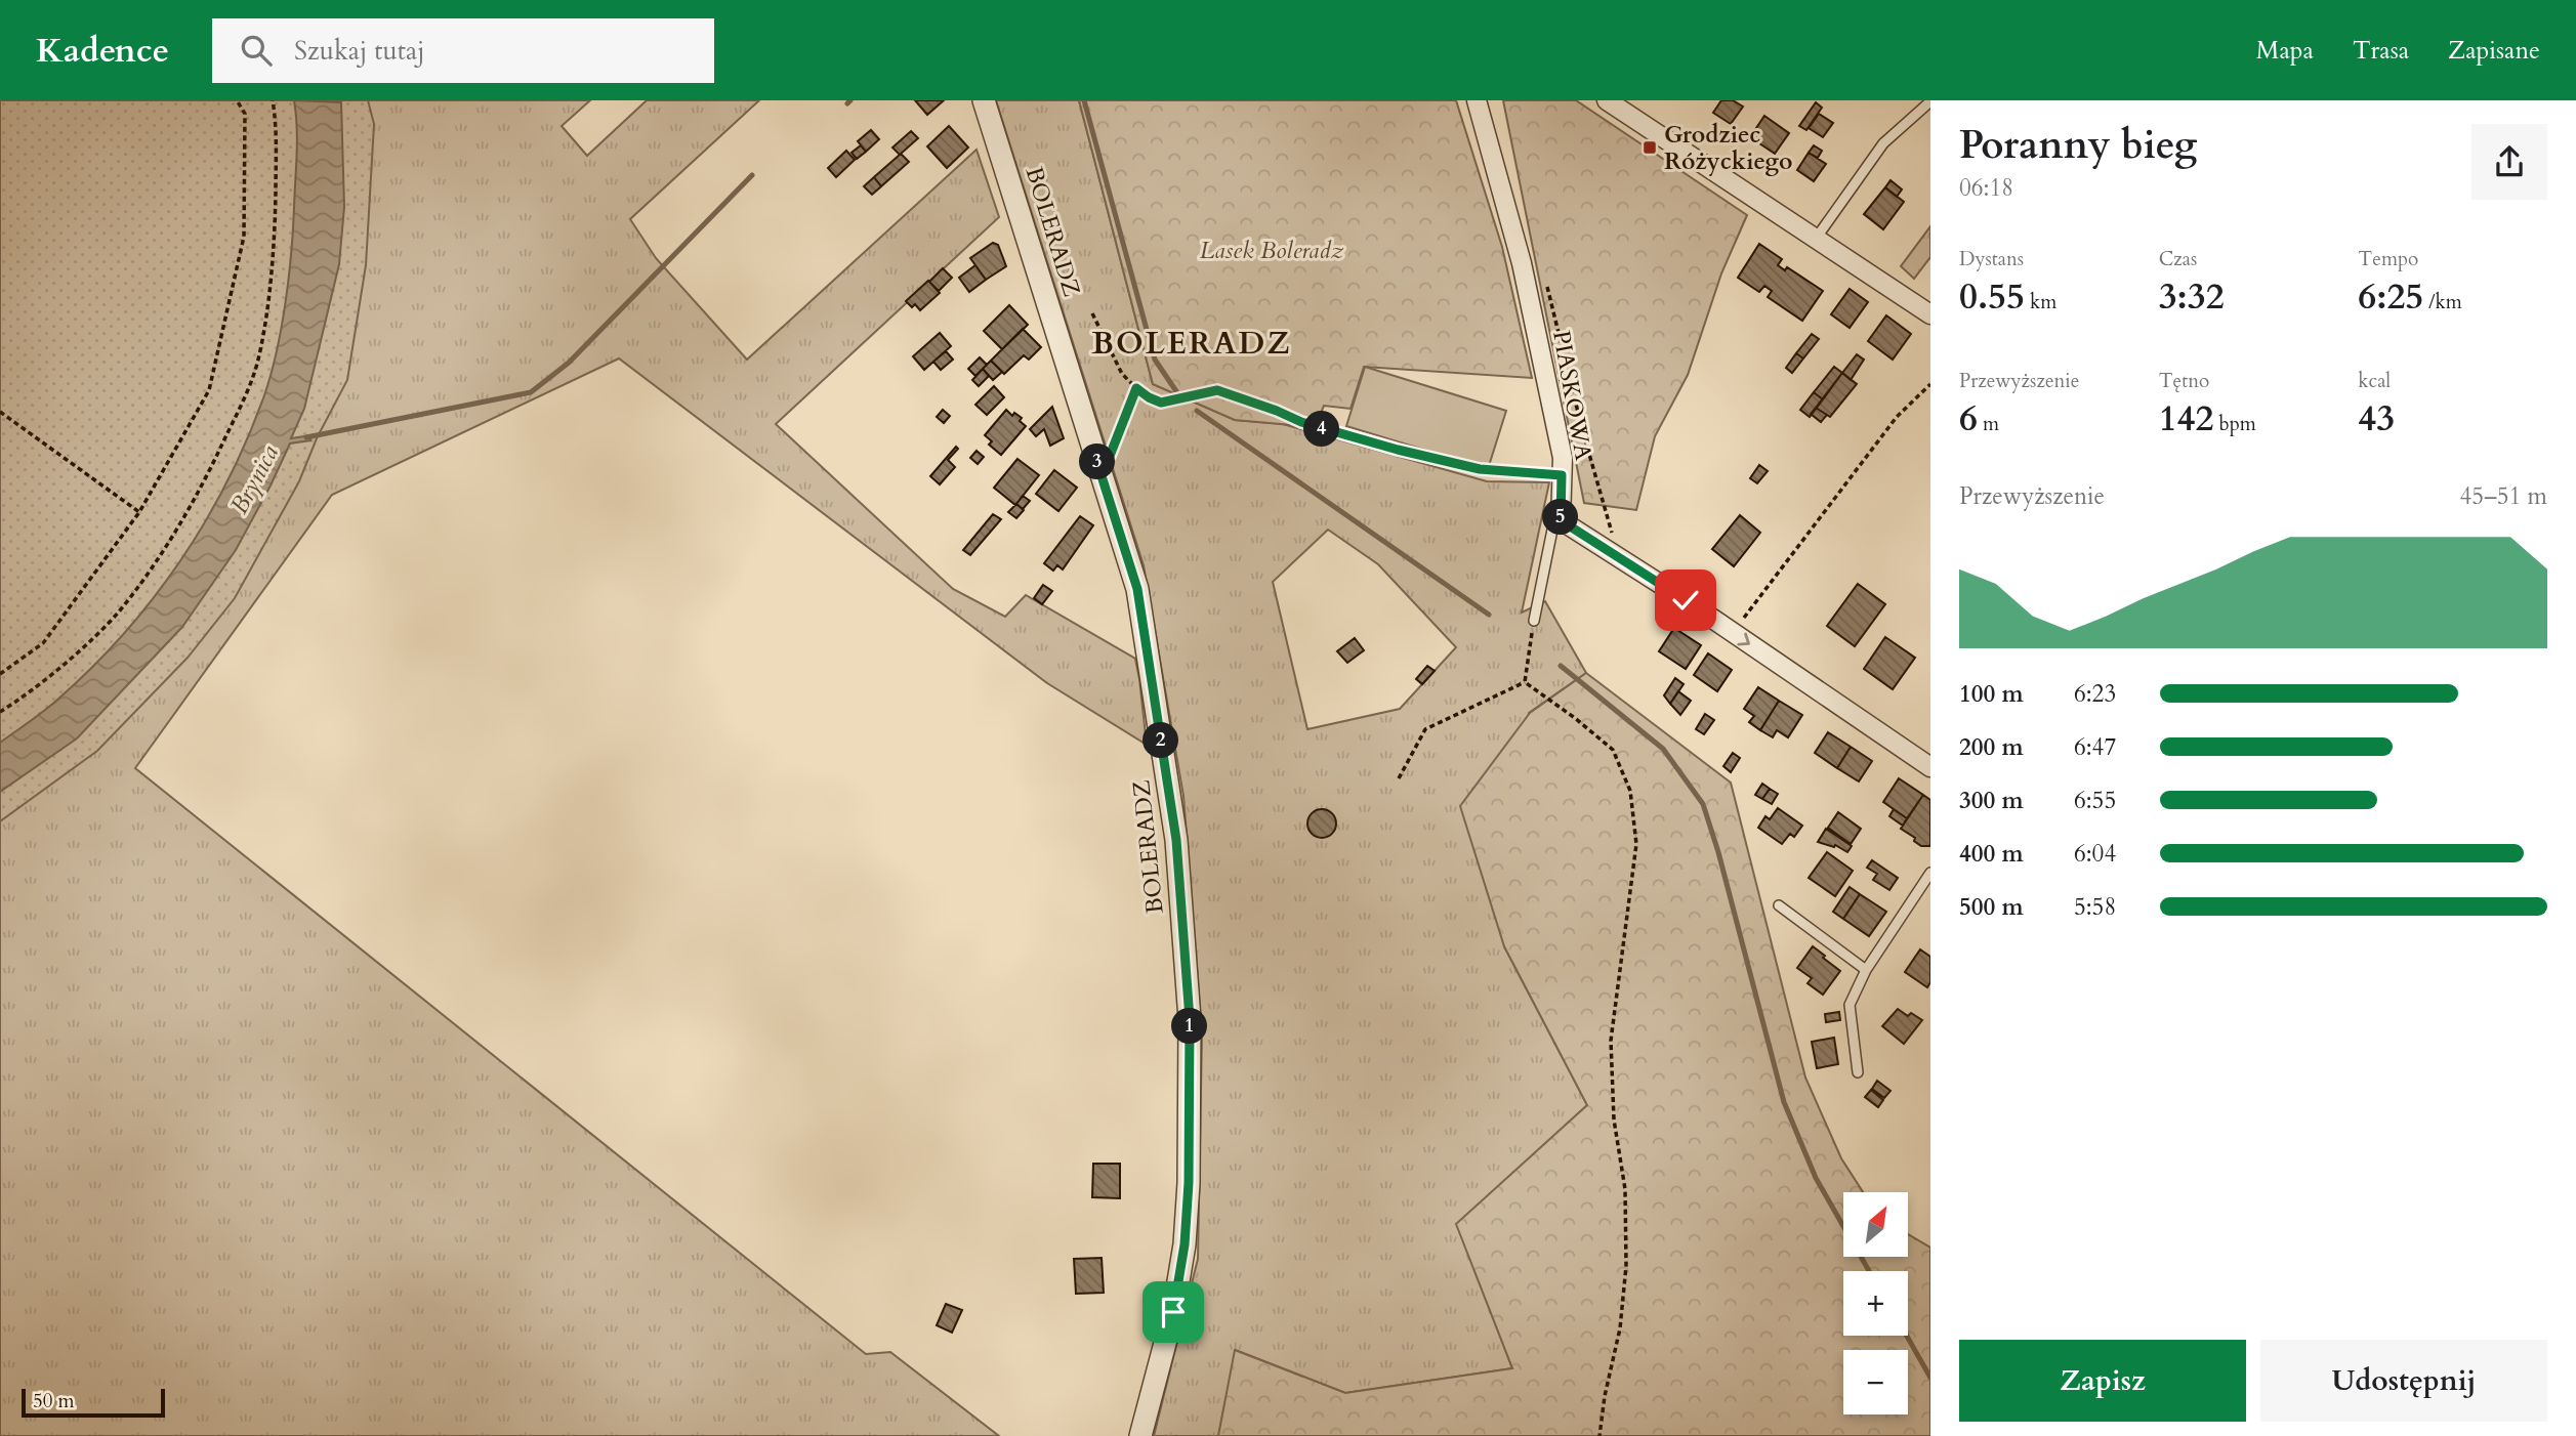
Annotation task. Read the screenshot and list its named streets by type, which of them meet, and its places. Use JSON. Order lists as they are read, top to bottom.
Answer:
{
  "streets": {
    "street": ["BOLERADZ", "PIASKOWA"]
  },
  "districts": ["BOLERADZ"],
  "water": ["Brynica"],
  "parks": ["Lasek Boleradz"],
  "places": {
    "transit": ["Grodziec Różyckiego"]
  },
  "scale_bar": "50 m",
  "north": "top right",
  "page": {
    "header": "Kadence",
    "search": "Szukaj tutaj",
    "nav": ["Mapa", "Trasa", "Zapisane"],
    "heading": ["Poranny bieg", "06:18"],
    "stats": [
      ["Dystans", "0.55 km"],
      ["Czas", "3:32"],
      ["Tempo", "6:25 /km"],
      ["Przewyższenie", "6 m"],
      ["Tętno", "142 bpm"],
      ["kcal", "43"]
    ],
    "pins": [
      "4",
      "3",
      "5",
      "2",
      "1"
    ],
    "chart": ["Przewyższenie", "45–51 m"],
    "list": [
      {
        "name": "100 m",
        "note": "6:23"
      },
      {
        "name": "200 m",
        "note": "6:47"
      },
      {
        "name": "300 m",
        "note": "6:55"
      },
      {
        "name": "400 m",
        "note": "6:04"
      },
      {
        "name": "500 m",
        "note": "5:58"
      }
    ],
    "map_buttons": ["+", "−"],
    "buttons": ["Zapisz", "Udostępnij"],
    "scale": "50 m"
  }
}
